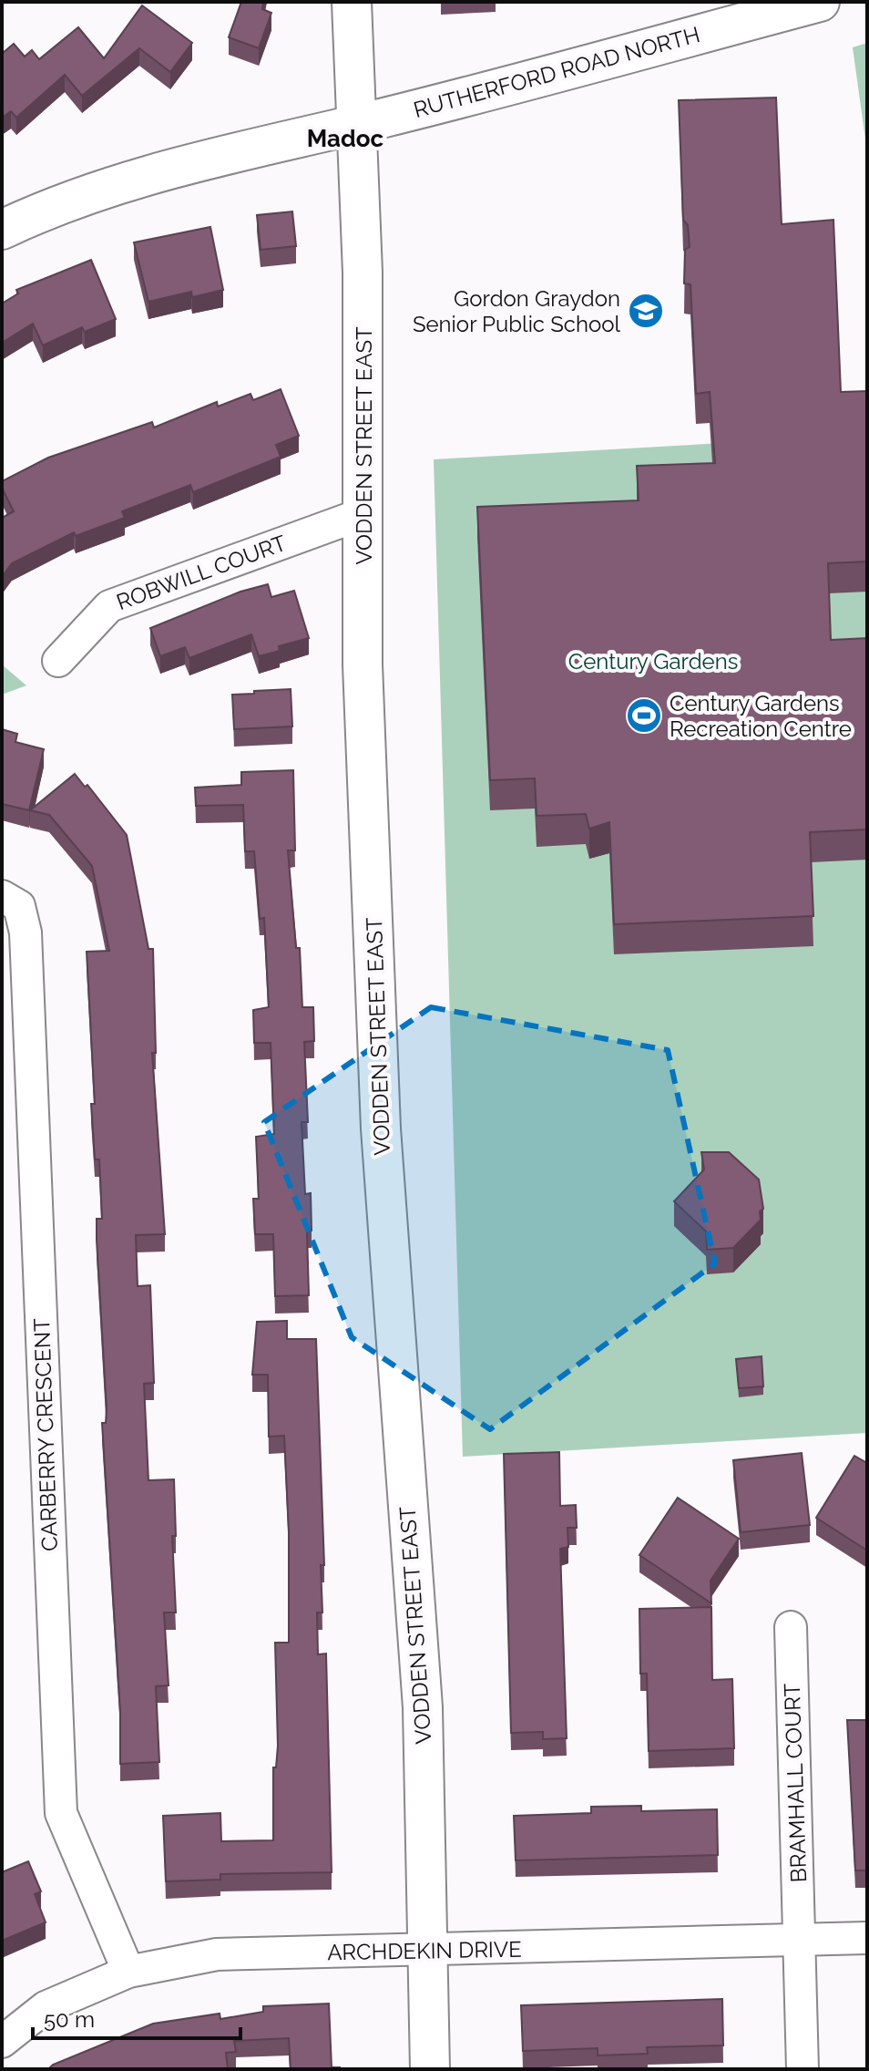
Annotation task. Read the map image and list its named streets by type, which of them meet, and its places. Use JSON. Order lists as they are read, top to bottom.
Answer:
{
  "streets": {
    "street": [
      "RUTHERFORD ROAD NORTH",
      "VODDEN STREET EAST",
      "ROBWILL COURT",
      "CARBERRY CRESCENT",
      "BRAMHALL COURT",
      "ARCHDEKIN DRIVE"
    ]
  },
  "crossings": [
    ["RUTHERFORD ROAD NORTH", "VODDEN STREET EAST"],
    ["VODDEN STREET EAST", "ROBWILL COURT"],
    ["VODDEN STREET EAST", "ARCHDEKIN DRIVE"],
    ["CARBERRY CRESCENT", "ARCHDEKIN DRIVE"],
    ["BRAMHALL COURT", "ARCHDEKIN DRIVE"]
  ],
  "districts": ["Madoc"],
  "parks": ["Century Gardens"],
  "places": {
    "school or university": ["Gordon Graydon Senior Public School"],
    "sports": ["Century Gardens Recreation Centre"]
  },
  "scale_bar": "50 m"
}
